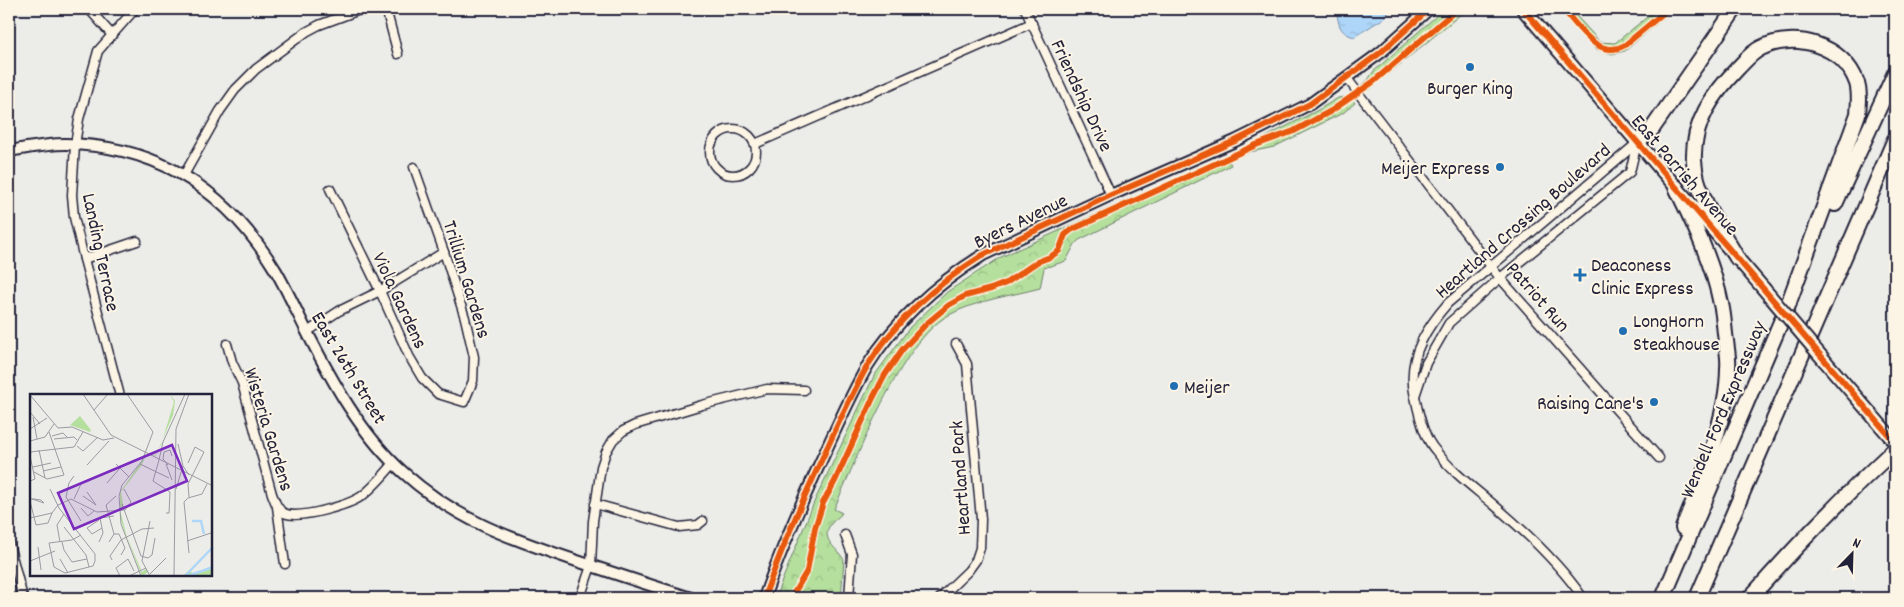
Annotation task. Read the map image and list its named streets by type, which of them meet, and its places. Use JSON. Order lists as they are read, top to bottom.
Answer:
{
  "streets": {
    "highway": ["Wendell Ford Expressway"],
    "main road": ["East Parrish Avenue"],
    "street": [
      "Friendship Drive",
      "Byers Avenue",
      "Heartland Crossing Boulevard",
      "Landing Terrace",
      "Trillium Gardens",
      "Patriot Run",
      "Viola Gardens",
      "East 26th Street",
      "Wisteria Gardens",
      "Heartland Park"
    ]
  },
  "crossings": [
    ["Friendship Drive", "Byers Avenue"],
    ["East Parrish Avenue", "Heartland Crossing Boulevard"],
    ["Byers Avenue", "Patriot Run"],
    ["Heartland Crossing Boulevard", "Patriot Run"],
    ["Landing Terrace", "East 26th Street"],
    ["Trillium Gardens", "Viola Gardens"],
    ["East 26th Street", "Wisteria Gardens"]
  ],
  "places": {
    "other": [
      "Burger King",
      "Meijer Express",
      "LongHorn Steakhouse",
      "Meijer",
      "Raising Cane's"
    ],
    "health": ["Deaconess Clinic Express"]
  },
  "north": "top right"
}
